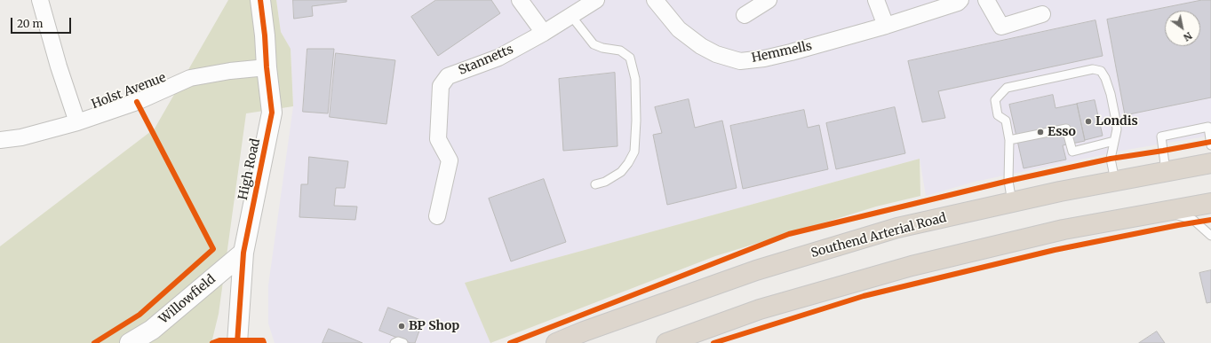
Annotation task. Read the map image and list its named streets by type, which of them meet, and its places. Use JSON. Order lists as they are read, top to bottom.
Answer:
{
  "streets": {
    "highway": ["Southend Arterial Road"],
    "street": [
      "Hemmells",
      "Stannetts",
      "Holst Avenue",
      "High Road",
      "Willowfield"
    ]
  },
  "crossings": [
    ["Holst Avenue", "High Road"],
    ["High Road", "Willowfield"]
  ],
  "places": ["Londis", "Esso", "BP Shop"],
  "scale_bar": "20 m",
  "north": "bottom right"
}
